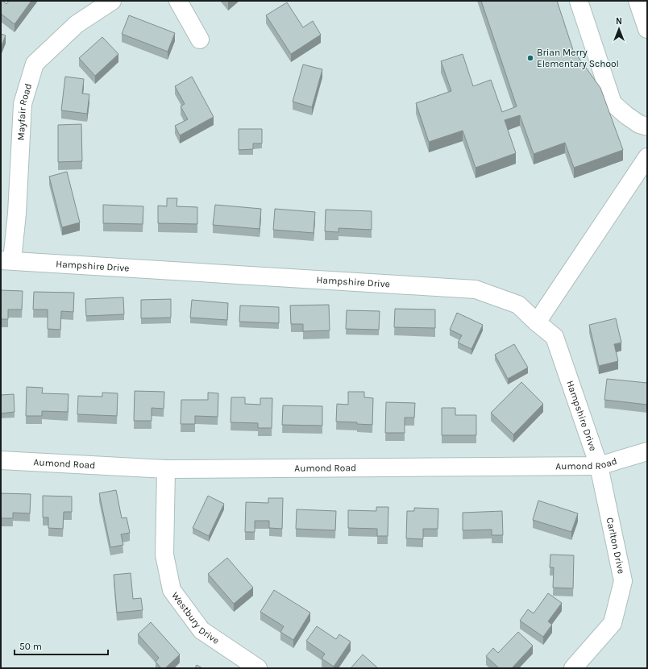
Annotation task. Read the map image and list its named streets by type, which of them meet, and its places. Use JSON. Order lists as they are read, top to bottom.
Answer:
{
  "streets": {
    "street": [
      "Mayfair Road",
      "Hampshire Drive",
      "Aumond Road",
      "Carlton Drive",
      "Westbury Drive"
    ]
  },
  "crossings": [
    ["Mayfair Road", "Hampshire Drive"],
    ["Hampshire Drive", "Aumond Road"],
    ["Hampshire Drive", "Carlton Drive"],
    ["Aumond Road", "Carlton Drive"],
    ["Aumond Road", "Westbury Drive"]
  ],
  "places": ["Brian Merry Elementary School"],
  "scale_bar": "50 m",
  "north": "top"
}
